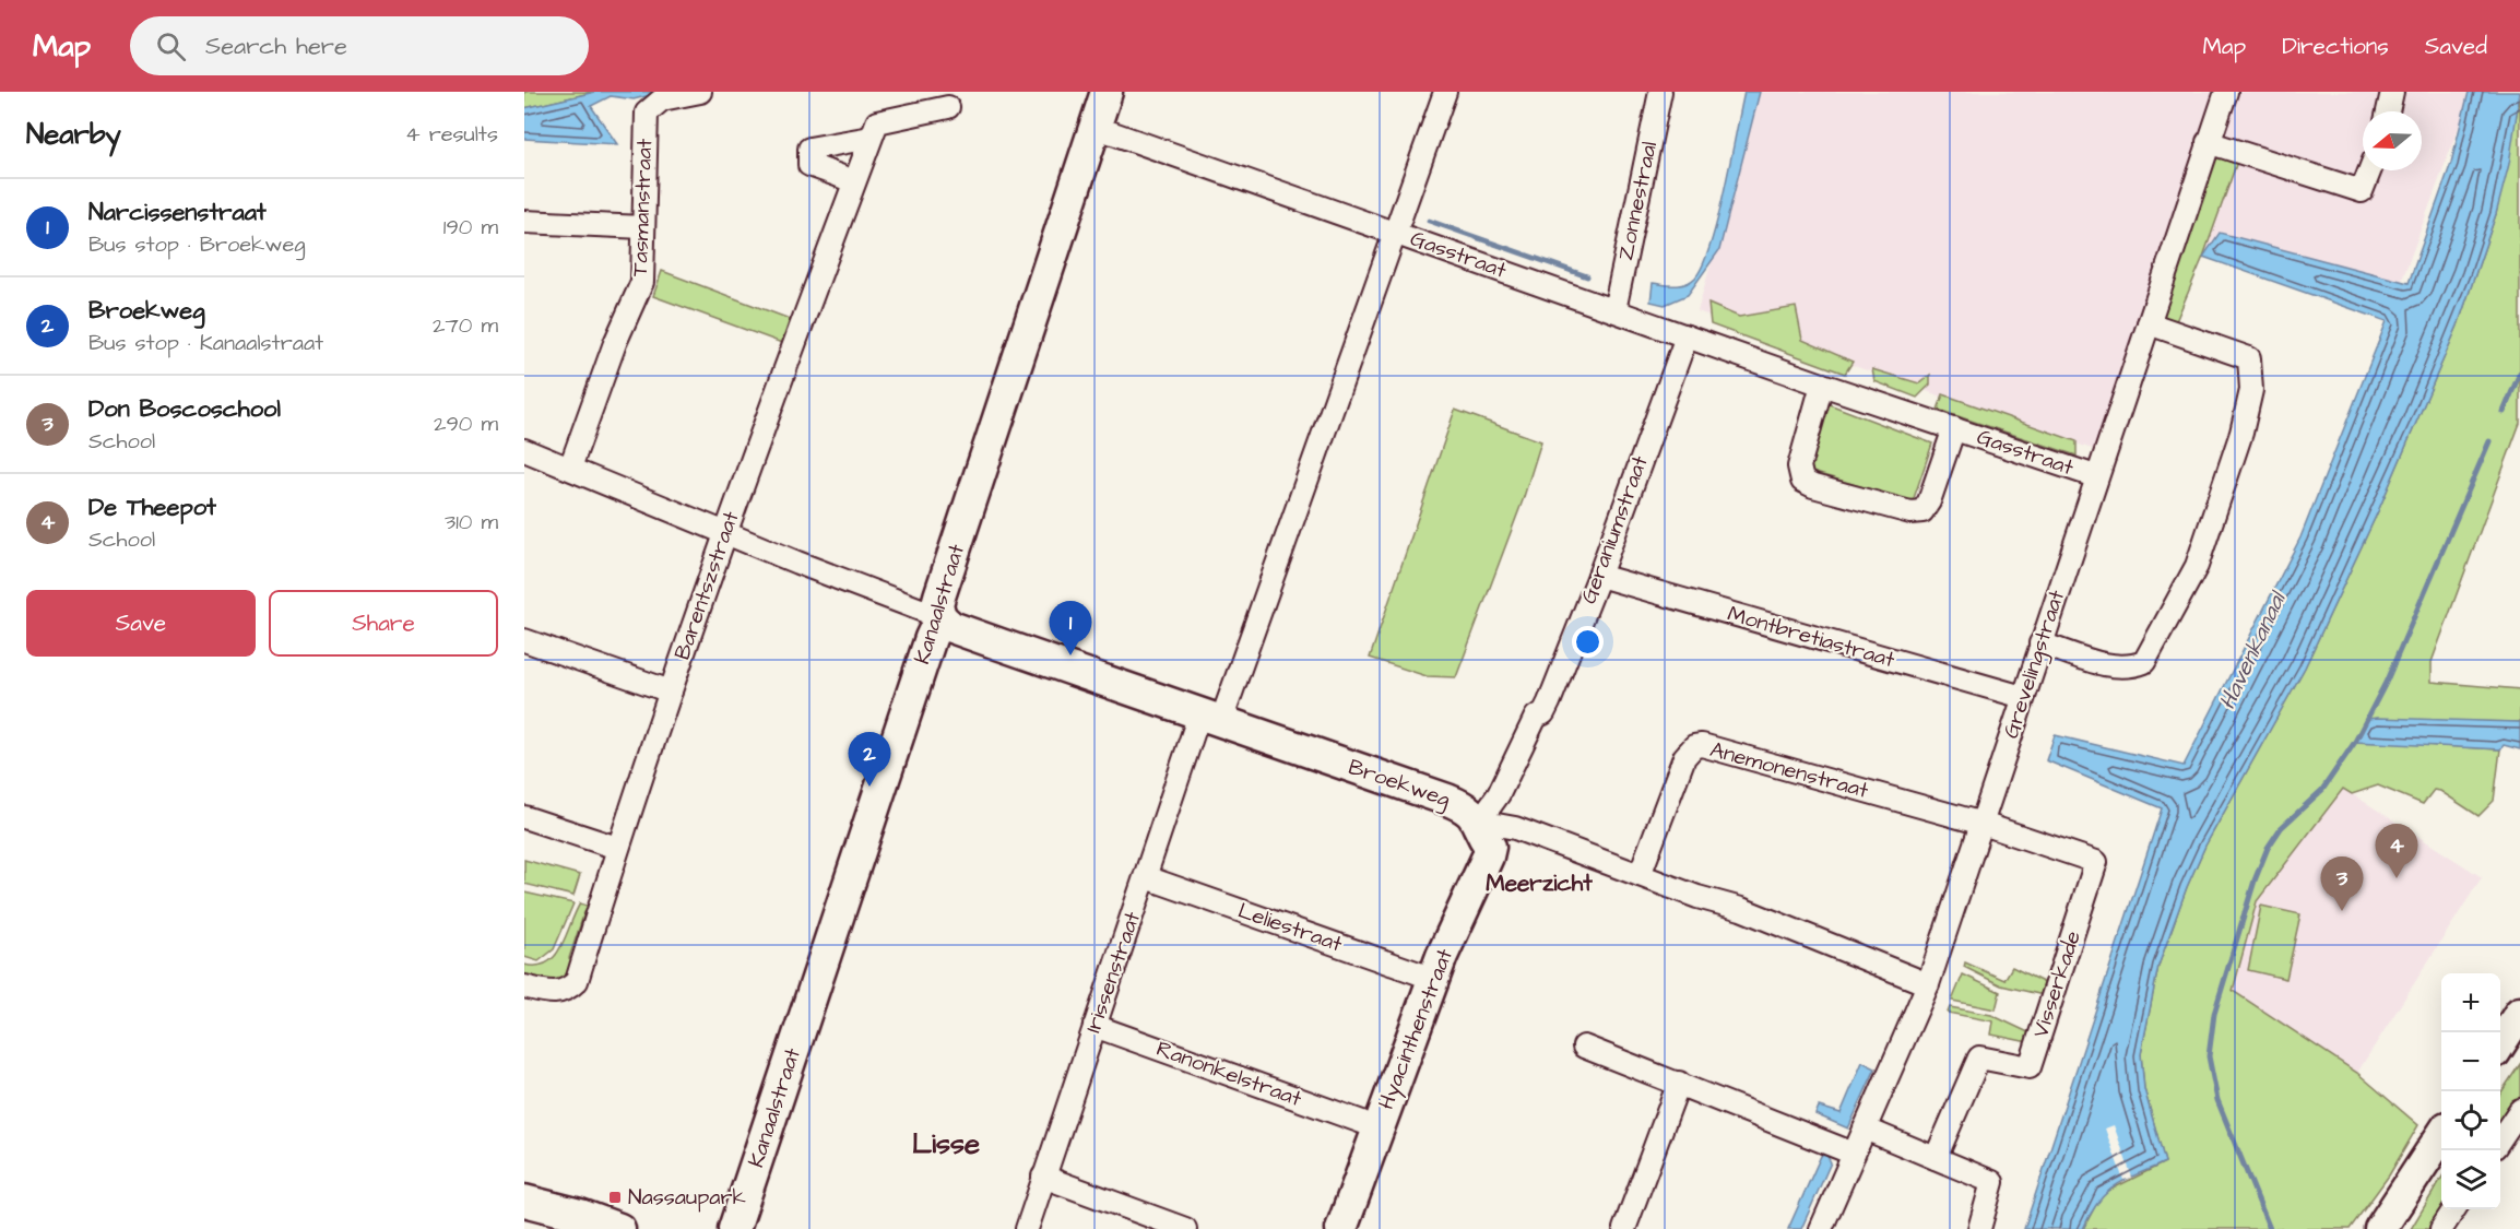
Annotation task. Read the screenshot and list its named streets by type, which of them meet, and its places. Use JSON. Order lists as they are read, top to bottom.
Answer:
{
  "streets": {
    "main road": ["Kanaalstraat", "Broekweg", "Hyacinthenstraat"],
    "street": [
      "Zonnestraal",
      "Tasmanstraat",
      "Gasstraat",
      "Geraniumstraat",
      "Barentszstraat",
      "Montbretiastraat",
      "Grevelingstraat",
      "Anemonenstraat",
      "Leliestraat",
      "Irissenstraat",
      "Visserkade",
      "Ranonkelstraat"
    ]
  },
  "crossings": [
    ["Zonnestraal", "Gasstraat"],
    ["Gasstraat", "Geraniumstraat"],
    ["Gasstraat", "Kanaalstraat"],
    ["Gasstraat", "Grevelingstraat"],
    ["Gasstraat", "Irissenstraat"],
    ["Geraniumstraat", "Montbretiastraat"],
    ["Geraniumstraat", "Broekweg"],
    ["Geraniumstraat", "Hyacinthenstraat"],
    ["Kanaalstraat", "Broekweg"],
    ["Montbretiastraat", "Grevelingstraat"],
    ["Grevelingstraat", "Anemonenstraat"],
    ["Grevelingstraat", "Broekweg"],
    ["Grevelingstraat", "Visserkade"],
    ["Anemonenstraat", "Broekweg"],
    ["Anemonenstraat", "Visserkade"],
    ["Broekweg", "Irissenstraat"],
    ["Broekweg", "Hyacinthenstraat"],
    ["Leliestraat", "Irissenstraat"],
    ["Leliestraat", "Hyacinthenstraat"],
    ["Irissenstraat", "Ranonkelstraat"],
    ["Hyacinthenstraat", "Ranonkelstraat"]
  ],
  "districts": ["Meerzicht", "Lisse"],
  "water": ["Havenkanaal"],
  "places": {
    "transit": ["Nassaupark"]
  },
  "north": "left",
  "page": {
    "header": "Map",
    "search": "Search here",
    "nav": ["Map", "Directions", "Saved"],
    "heading": ["Nearby", "4 results"],
    "list": [
      {
        "mark": "1",
        "name": "Narcissenstraat",
        "note": "Bus stop · Broekweg",
        "value": "190 m"
      },
      {
        "mark": "2",
        "name": "Broekweg",
        "note": "Bus stop · Kanaalstraat",
        "value": "270 m"
      },
      {
        "mark": "3",
        "name": "Don Boscoschool",
        "note": "School",
        "value": "290 m"
      },
      {
        "mark": "4",
        "name": "De Theepot",
        "note": "School",
        "value": "310 m"
      }
    ],
    "buttons": ["Save", "Share"],
    "pins": [
      "1",
      "2",
      "4",
      "3"
    ],
    "map_buttons": ["+", "−"]
  }
}
